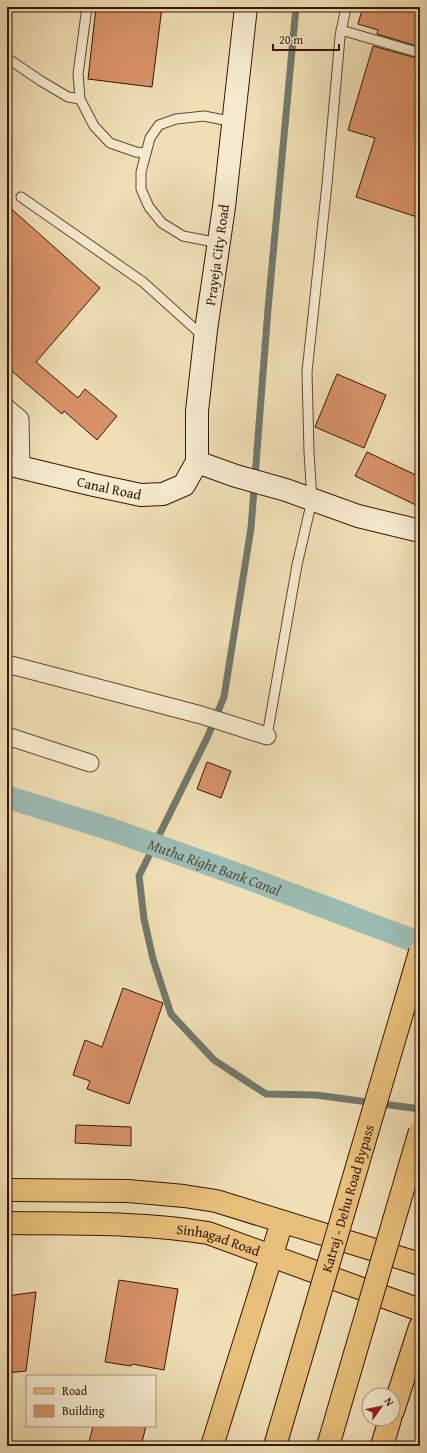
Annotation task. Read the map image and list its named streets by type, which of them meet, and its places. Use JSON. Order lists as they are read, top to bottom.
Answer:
{
  "streets": {
    "main road": ["Katraj - Dehu Road Bypass", "Sinhagad Road"],
    "street": ["Prayeja City Road", "Canal Road"]
  },
  "crossings": [
    ["Prayeja City Road", "Canal Road"]
  ],
  "water": ["Mutha Right Bank Canal"],
  "legend": ["Road", "Building"],
  "scale_bar": "20 m",
  "north": "top right"
}
